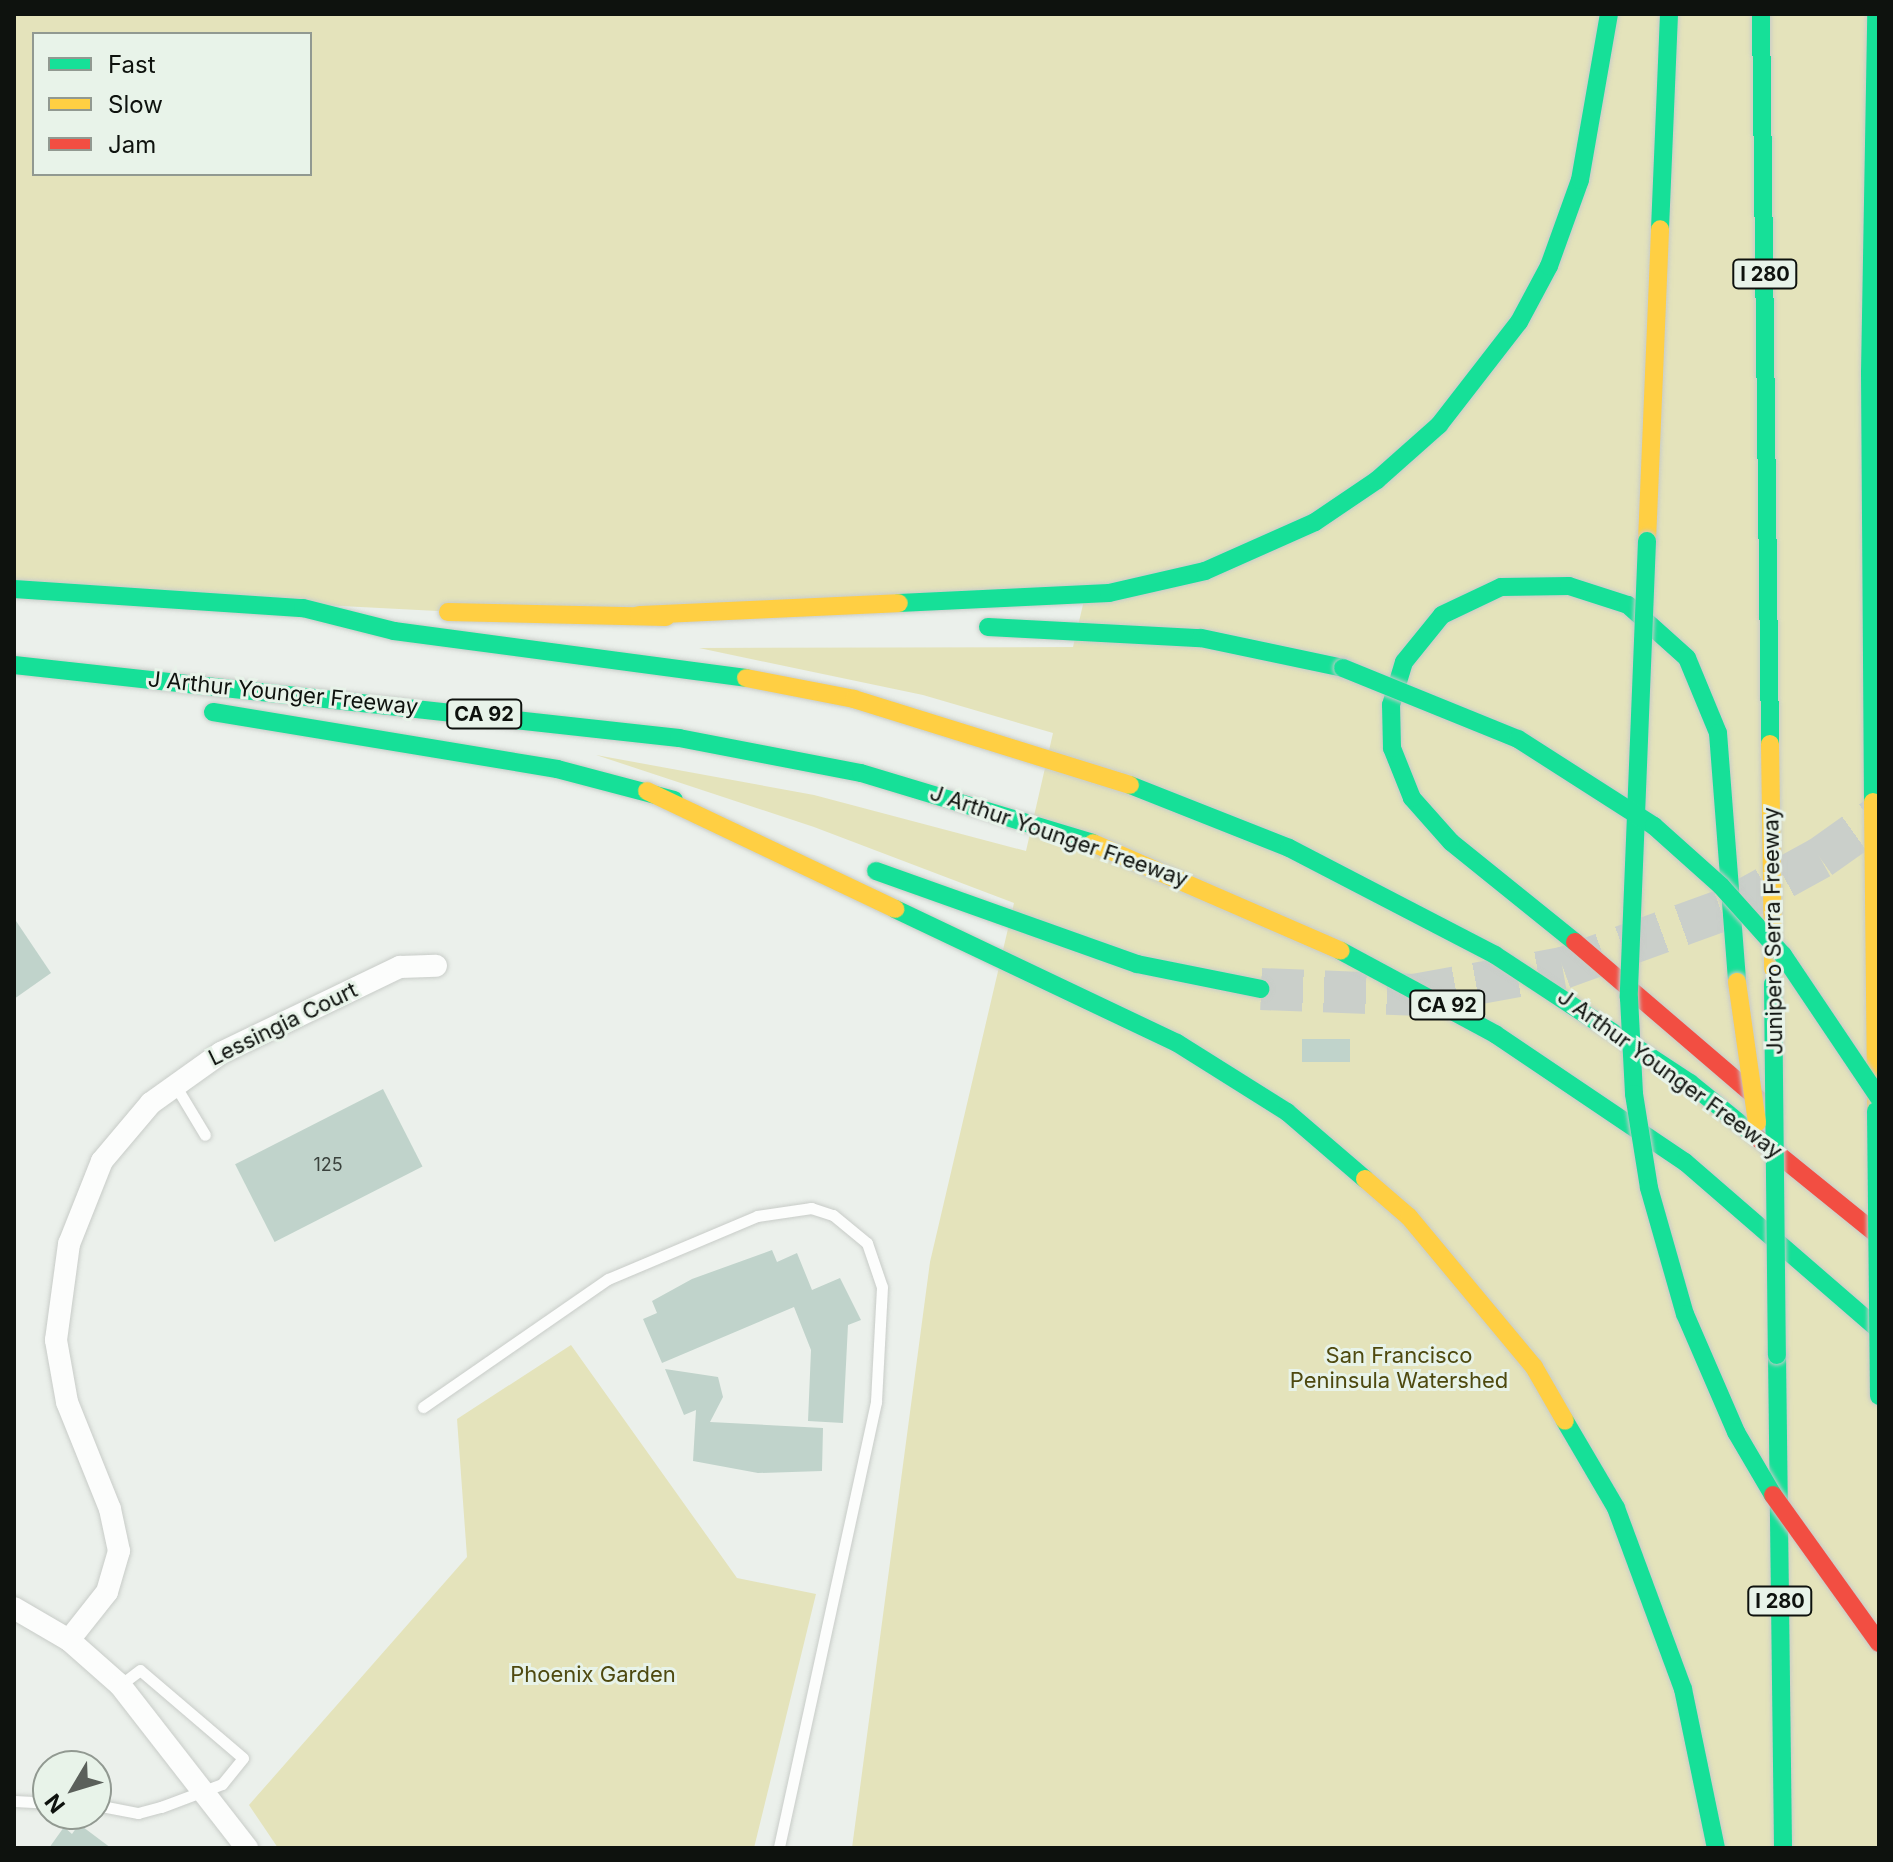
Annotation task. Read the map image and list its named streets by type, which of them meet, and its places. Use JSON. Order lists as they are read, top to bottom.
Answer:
{
  "streets": {
    "highway": [
      "I 280",
      "J Arthur Younger Freeway",
      "CA 92",
      "Junipero Serra Freeway"
    ],
    "street": ["Lessingia Court"]
  },
  "parks": ["San Francisco Peninsula Watershed", "Phoenix Garden"],
  "house_numbers": ["125"],
  "legend": ["Fast", "Slow", "Jam"],
  "north": "bottom left"
}
